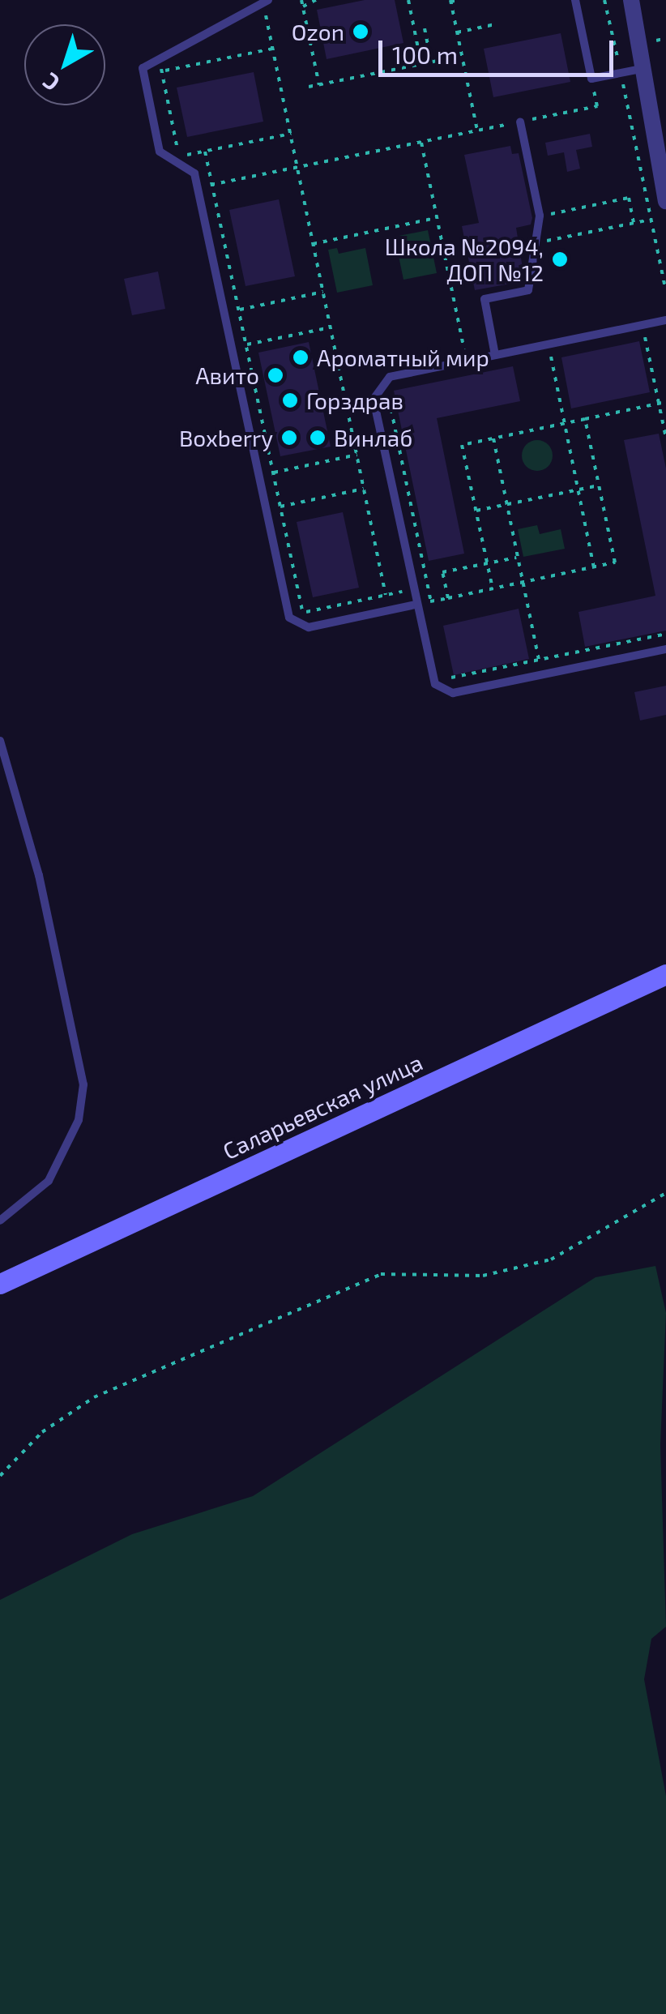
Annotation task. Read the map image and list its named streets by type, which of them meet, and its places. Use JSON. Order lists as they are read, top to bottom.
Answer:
{
  "streets": {
    "street": ["Саларьевская улица"]
  },
  "places": [
    "Ozon",
    "Школа №2094, ДОП №12",
    "Ароматный мир",
    "Авито",
    "Горздрав",
    "Boxberry",
    "Винлаб"
  ],
  "scale_bar": "100 m",
  "north": "bottom left"
}
